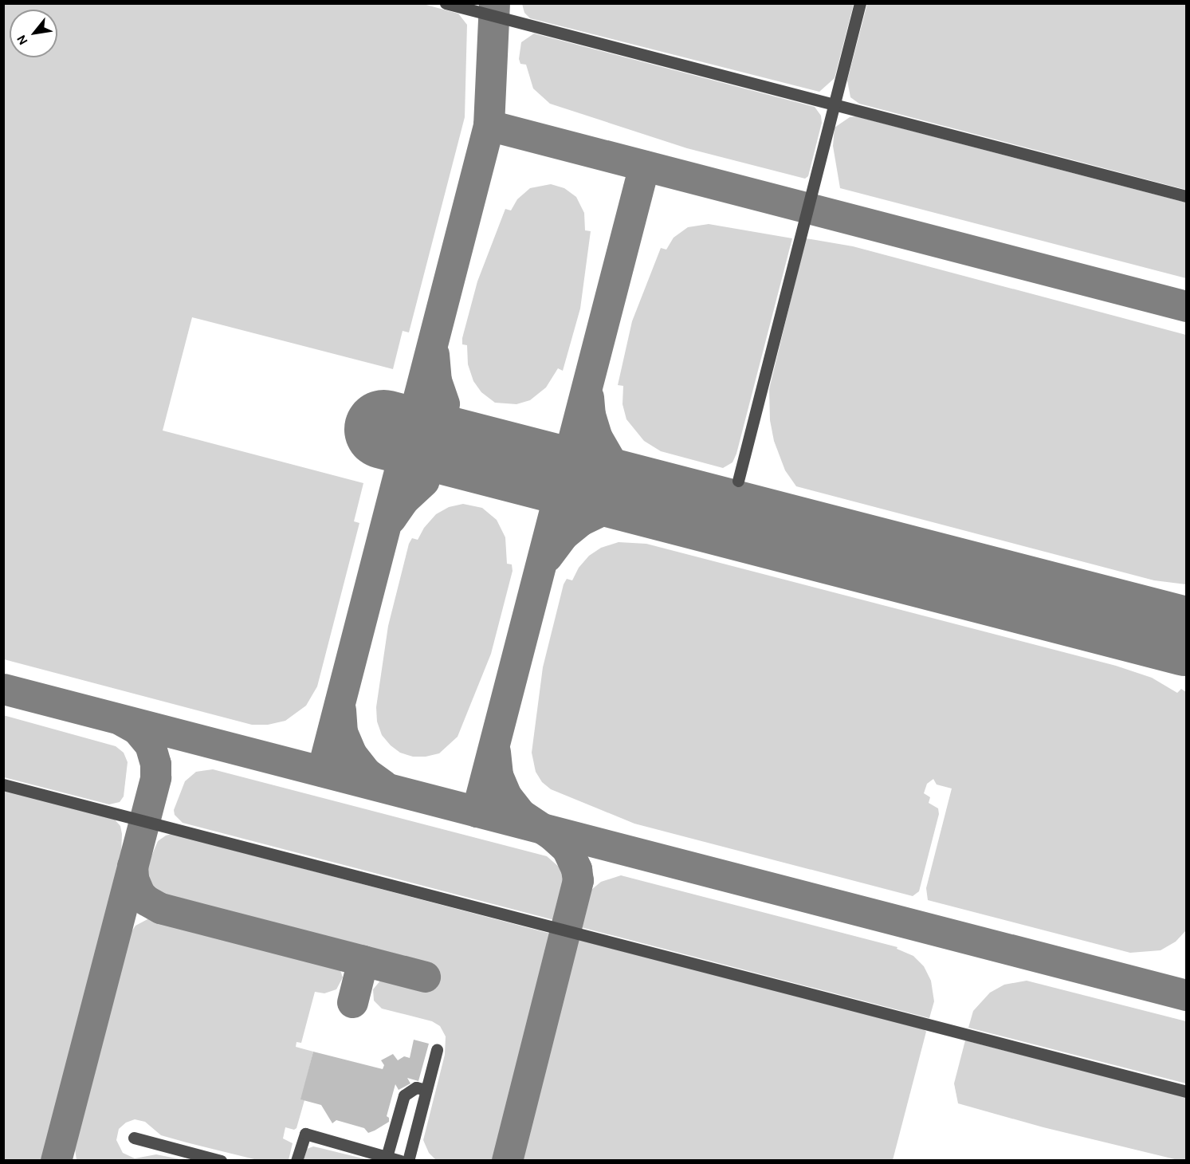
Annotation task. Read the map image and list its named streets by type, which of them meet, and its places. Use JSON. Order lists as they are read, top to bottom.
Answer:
{
  "north": "bottom left"
}
